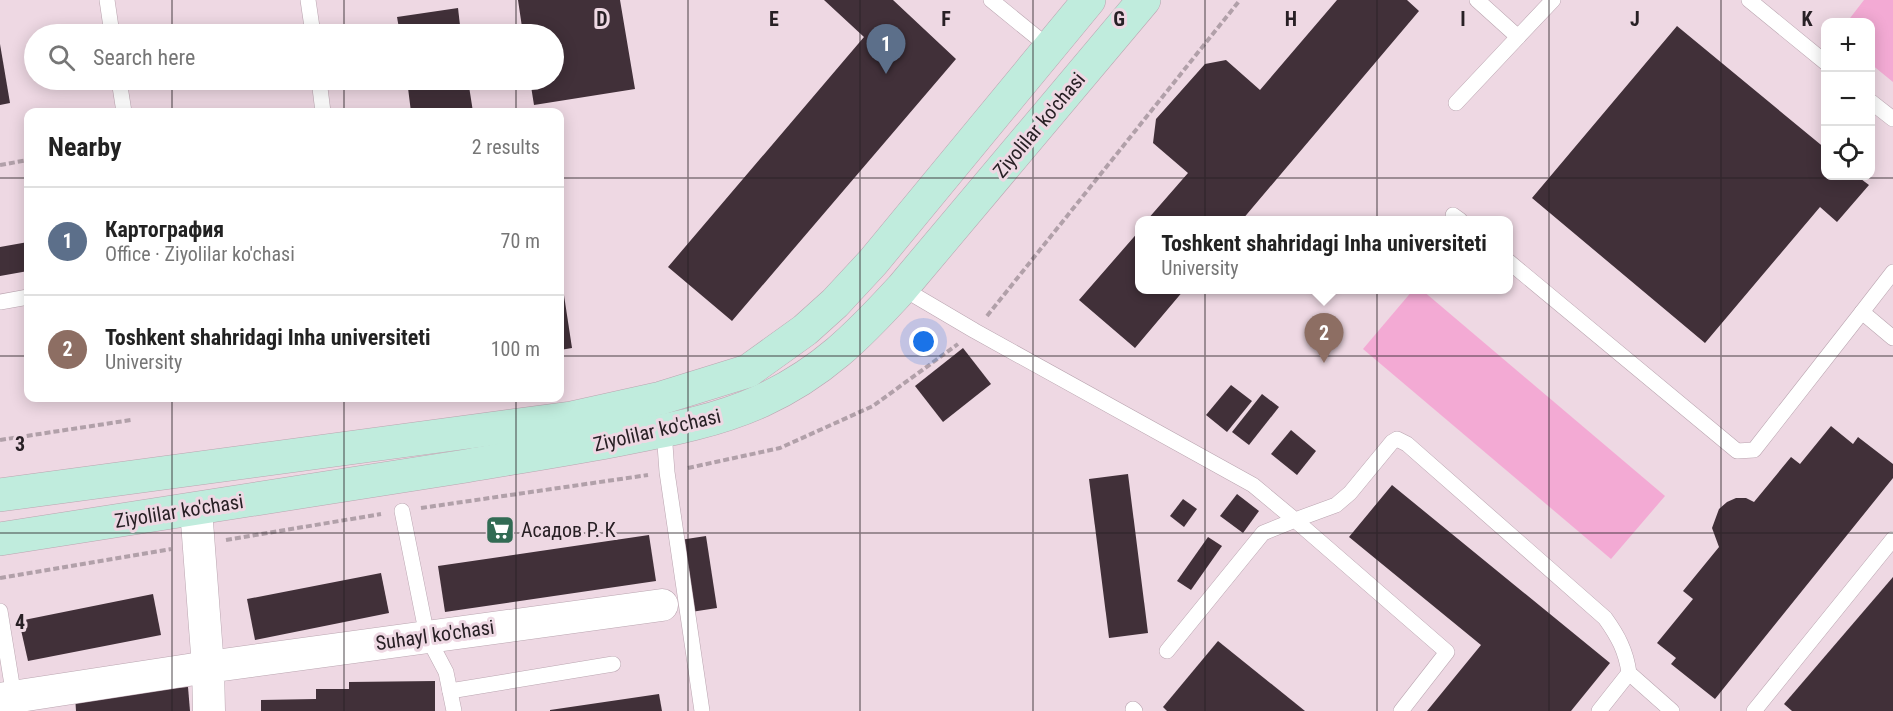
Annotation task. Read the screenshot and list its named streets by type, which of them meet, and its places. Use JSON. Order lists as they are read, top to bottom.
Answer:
{
  "streets": {
    "main road": ["Ziyolilar ko'chasi"],
    "street": ["Suhayl ko'chasi"]
  },
  "places": {
    "supermarket": ["Асадов Р. К"]
  },
  "page": {
    "map_buttons": ["+", "−"],
    "pins": ["1", "2"],
    "search": "Search here",
    "heading": ["Nearby", "2 results"],
    "list": [
      {
        "mark": "1",
        "name": "Картография",
        "note": "Office · Ziyolilar ko'chasi",
        "value": "70 m"
      },
      {
        "mark": "2",
        "name": "Toshkent shahridagi Inha universiteti",
        "note": "University",
        "value": "100 m"
      }
    ],
    "popup": ["Toshkent shahridagi Inha universiteti", "University"]
  },
  "grid": {
    "columns": [
      "D",
      "E",
      "F",
      "G",
      "H",
      "I",
      "J",
      "K"
    ],
    "rows": ["3", "4"]
  }
}
